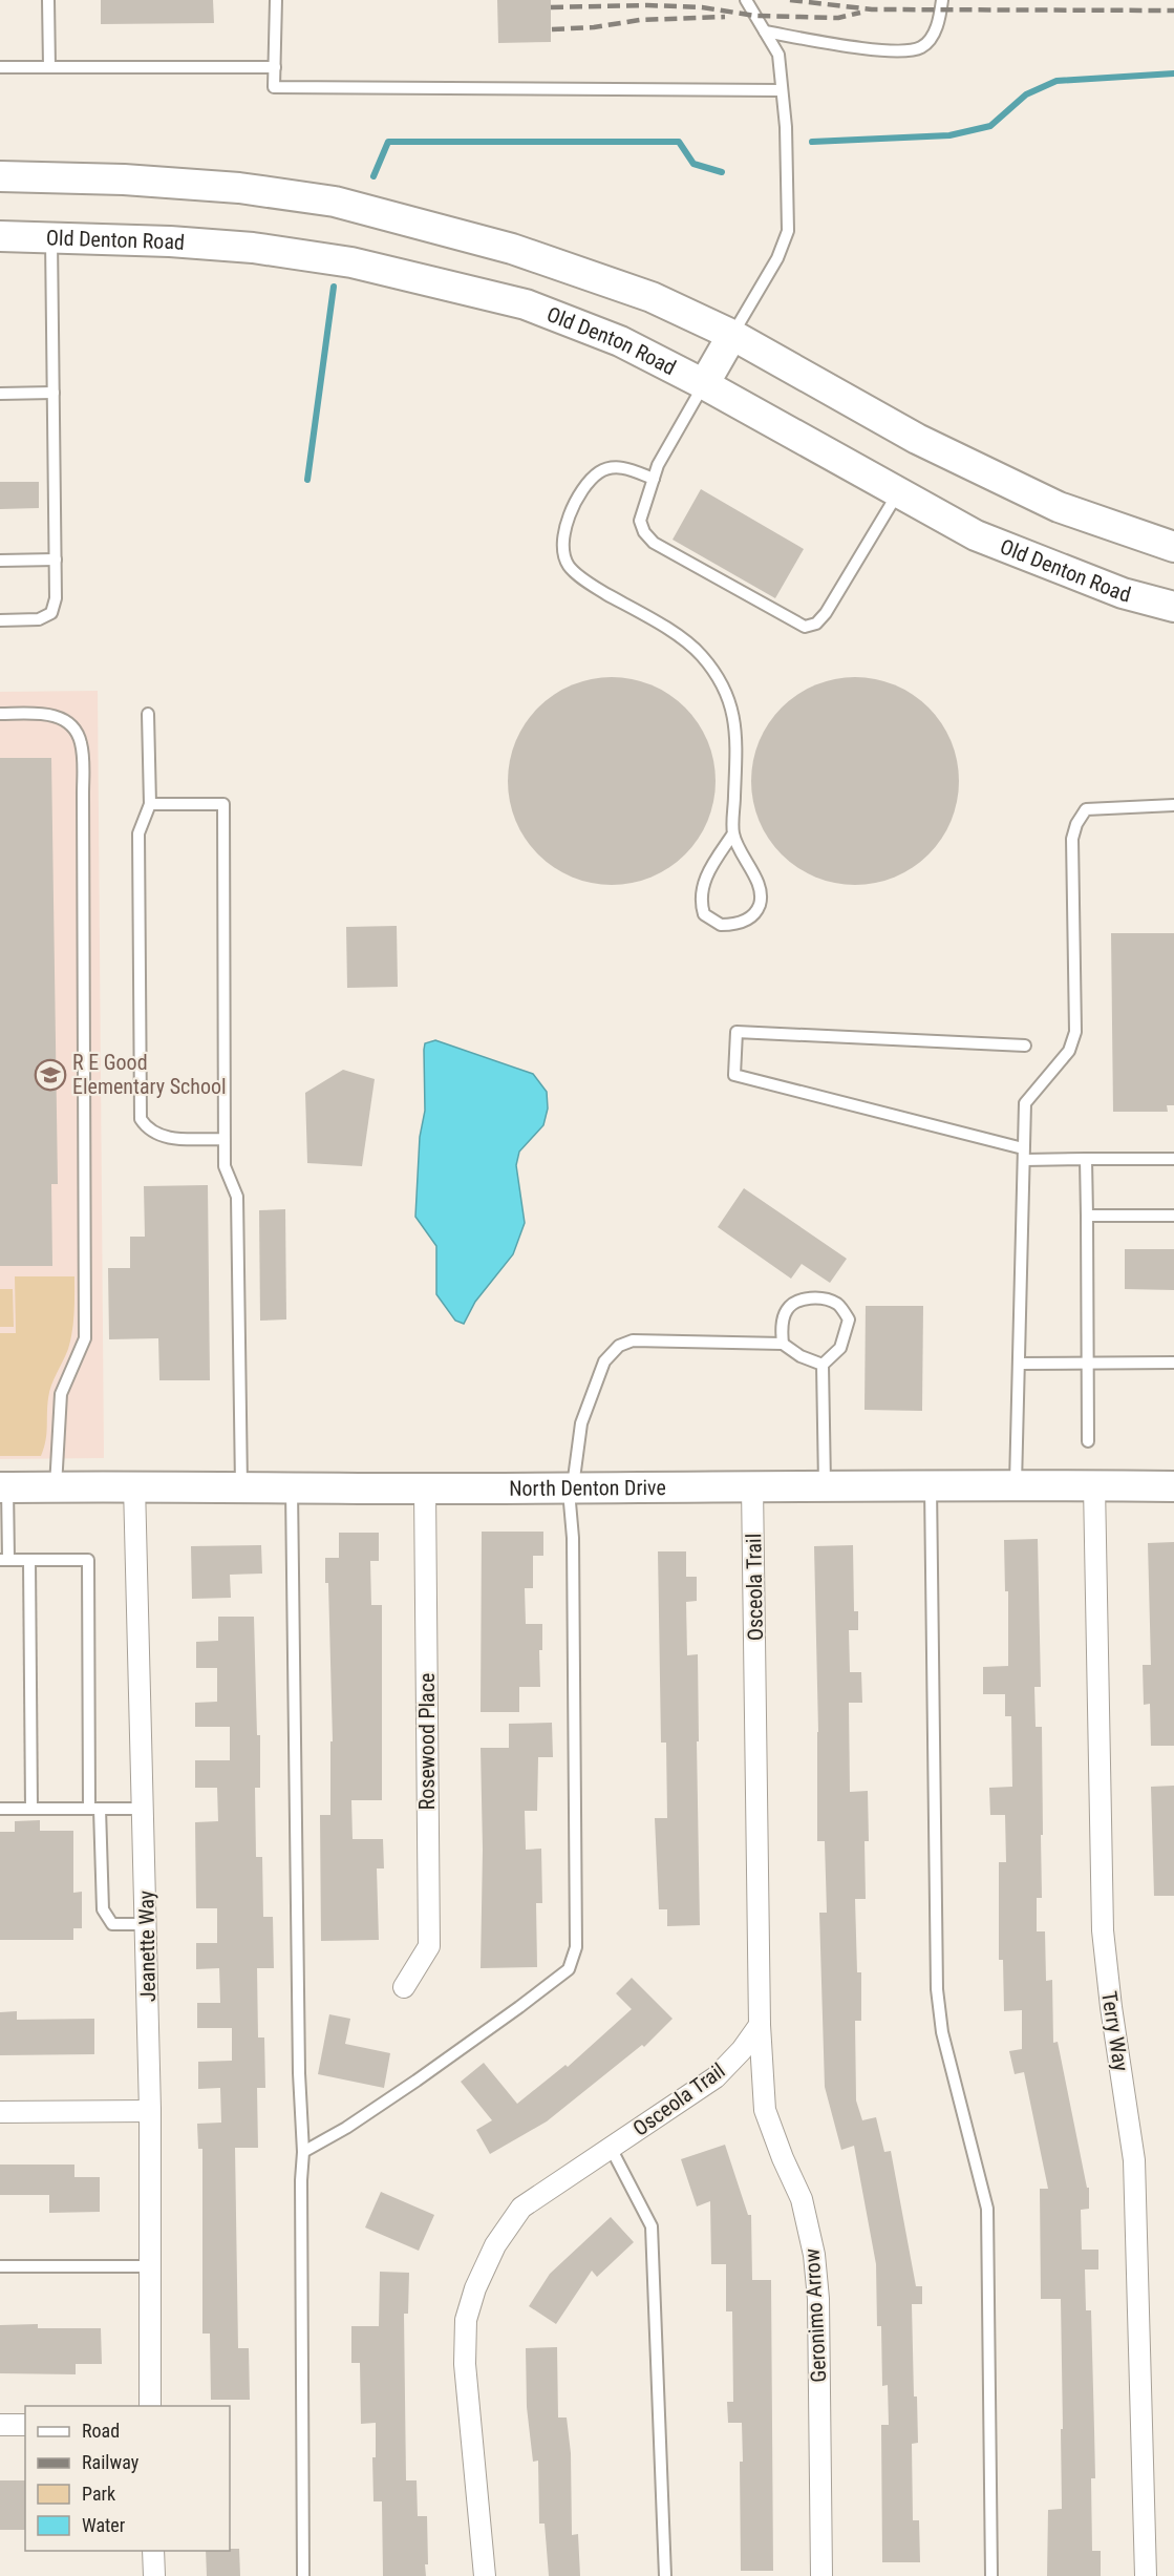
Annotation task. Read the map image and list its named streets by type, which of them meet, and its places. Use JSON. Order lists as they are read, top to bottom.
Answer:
{
  "streets": {
    "main road": ["Old Denton Road", "North Denton Drive"],
    "street": [
      "Osceola Trail",
      "Rosewood Place",
      "Jeanette Way",
      "Terry Way",
      "Geronimo Arrow"
    ]
  },
  "crossings": [
    ["North Denton Drive", "Osceola Trail"],
    ["North Denton Drive", "Rosewood Place"],
    ["North Denton Drive", "Jeanette Way"],
    ["North Denton Drive", "Terry Way"],
    ["Osceola Trail", "Geronimo Arrow"]
  ],
  "places": {
    "school or university": ["R E Good Elementary School"]
  },
  "legend": [
    "Road",
    "Railway",
    "Park",
    "Water"
  ]
}
